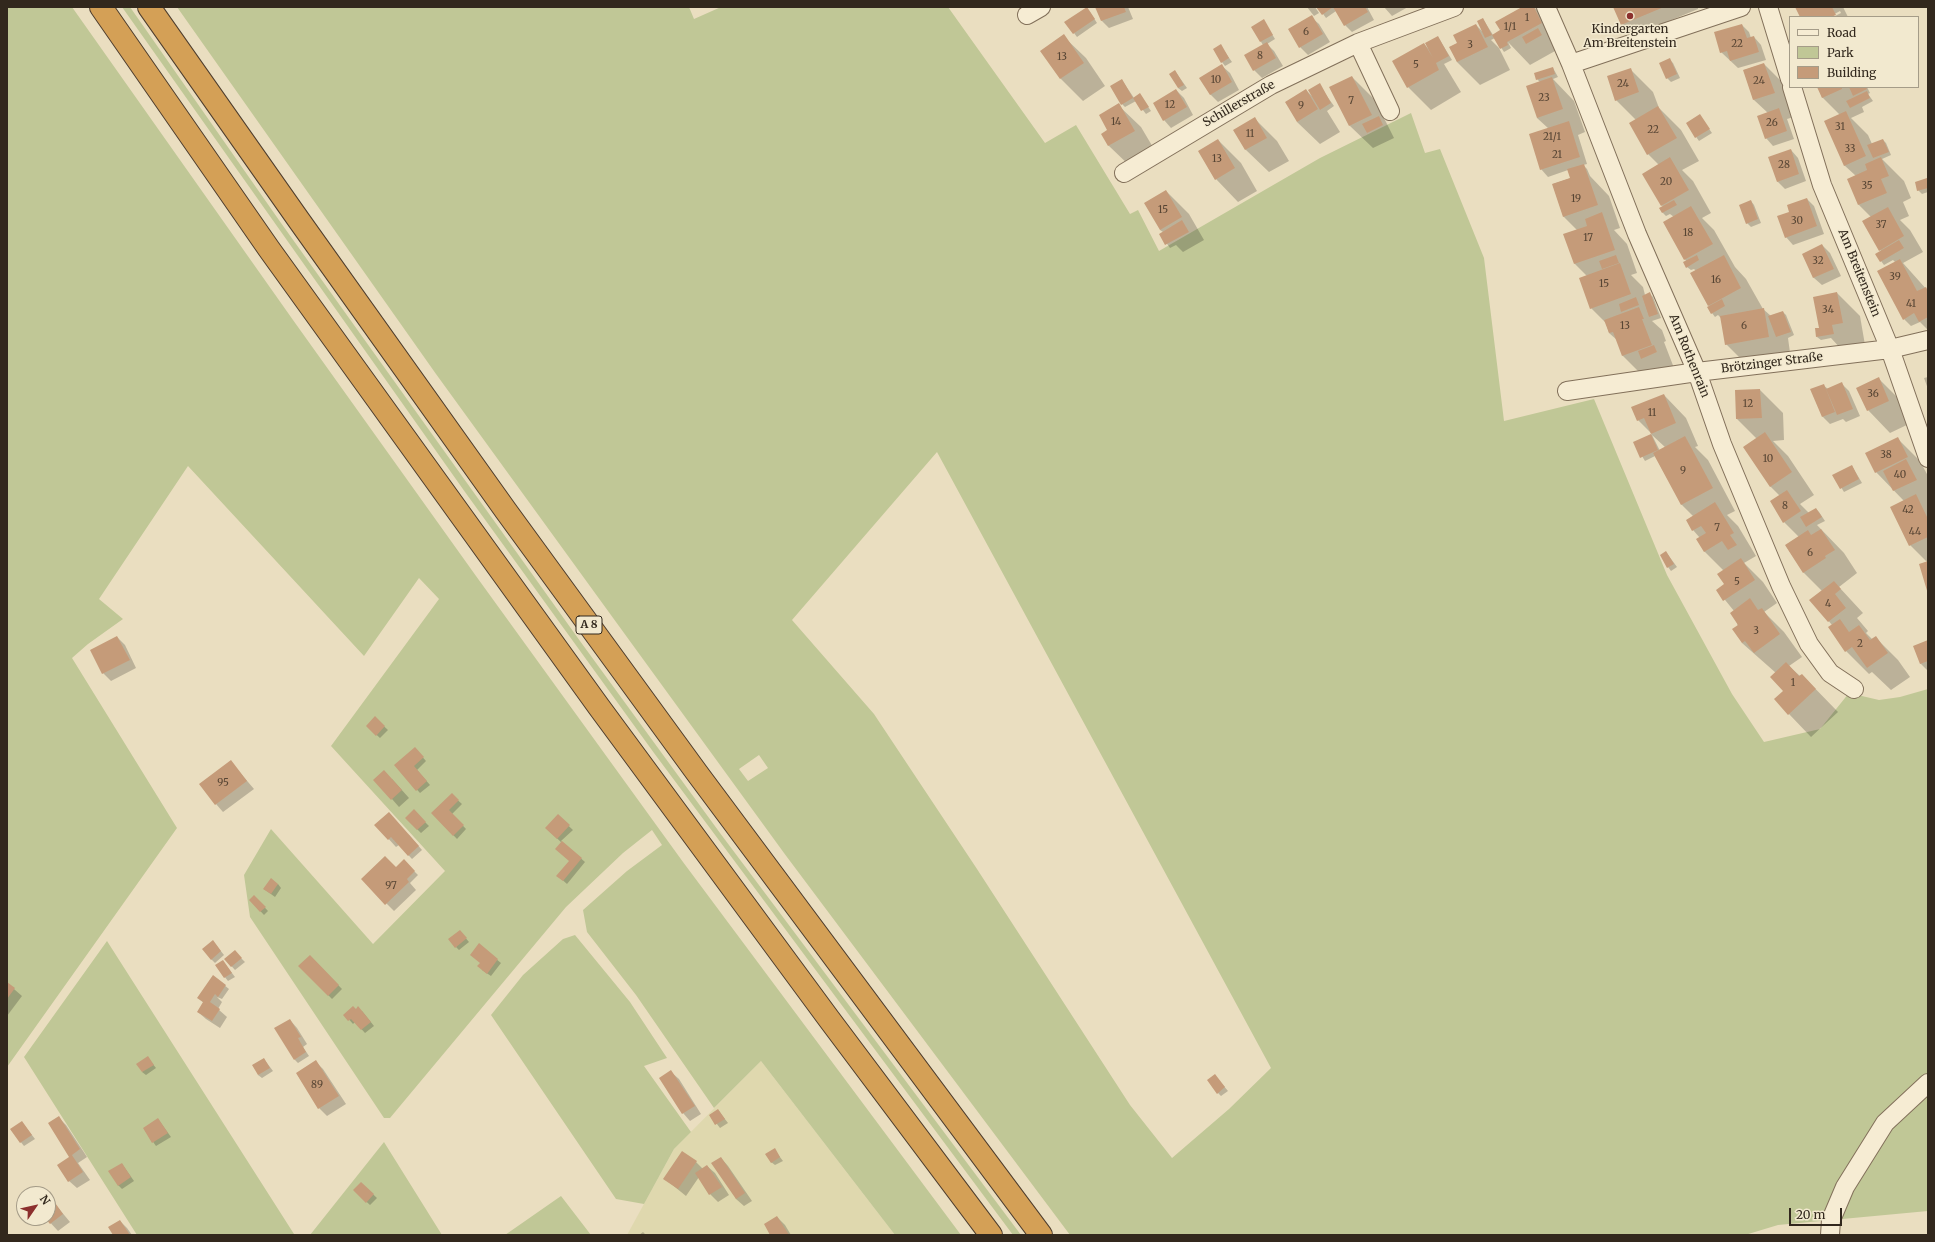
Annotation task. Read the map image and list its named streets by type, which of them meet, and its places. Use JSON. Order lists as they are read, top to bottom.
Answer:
{
  "streets": {
    "highway": ["A 8"],
    "street": [
      "Schillerstraße",
      "Am Breitenstein",
      "Am Rothenrain",
      "Brötzinger Straße"
    ]
  },
  "crossings": [
    ["Am Breitenstein", "Brötzinger Straße"],
    ["Am Rothenrain", "Brötzinger Straße"]
  ],
  "places": ["Kindergarten Am Breitenstein"],
  "house_numbers": [
    "1",
    "1/1",
    "6",
    "22",
    "3",
    "8",
    "13",
    "5",
    "10",
    "24",
    "24",
    "23",
    "7",
    "12",
    "9",
    "14",
    "26",
    "31",
    "22",
    "11",
    "21/1",
    "33",
    "21",
    "13",
    "28",
    "20",
    "35",
    "19",
    "15",
    "30",
    "37",
    "18",
    "17",
    "32",
    "39",
    "16",
    "15",
    "41",
    "34",
    "13",
    "6",
    "36",
    "12",
    "11",
    "38",
    "10",
    "9",
    "40",
    "8",
    "42",
    "7",
    "44",
    "6",
    "5",
    "4",
    "3",
    "2",
    "1",
    "95",
    "97",
    "89"
  ],
  "legend": ["Road", "Park", "Building"],
  "scale_bar": "20 m",
  "north": "top right"
}
